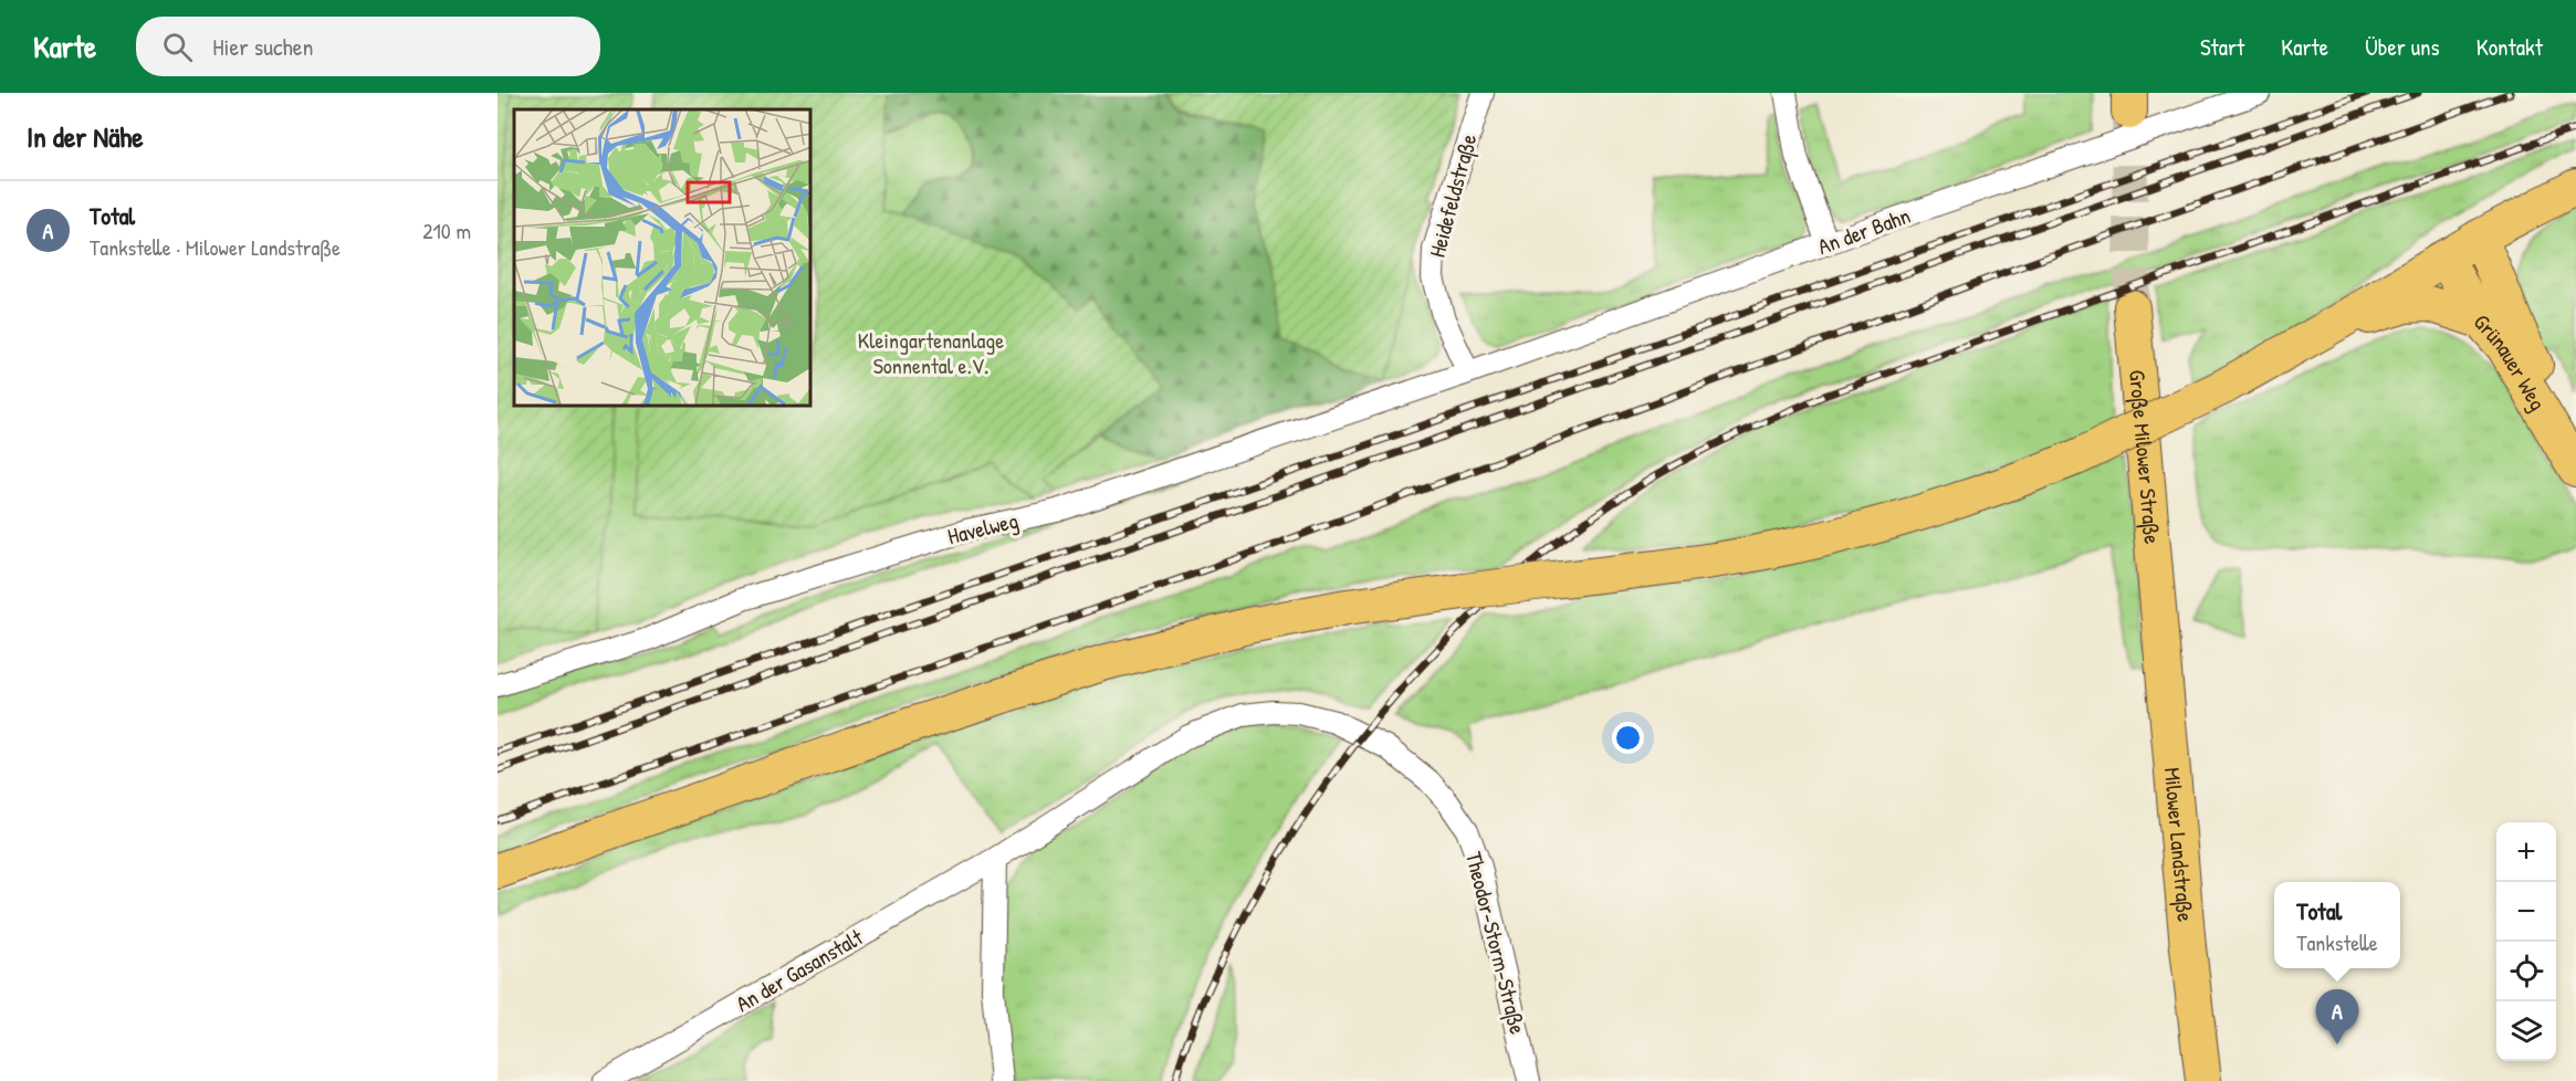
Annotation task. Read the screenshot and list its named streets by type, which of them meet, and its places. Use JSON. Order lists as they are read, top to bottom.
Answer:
{
  "streets": {
    "main road": ["Grünauer Weg", "Große Milower Straße", "Milower Landstraße"],
    "street": [
      "Heidefeldstraße",
      "An der Bahn",
      "Havelweg",
      "Theodor-Storm-Straße",
      "An der Gasanstalt"
    ]
  },
  "crossings": [
    ["Heidefeldstraße", "An der Bahn"],
    ["Heidefeldstraße", "Havelweg"],
    ["An der Bahn", "Havelweg"],
    ["Große Milower Straße", "Milower Landstraße"],
    ["Theodor-Storm-Straße", "An der Gasanstalt"]
  ],
  "parks": ["Kleingartenanlage Sonnental e.V."],
  "page": {
    "header": "Karte",
    "search": "Hier suchen",
    "nav": [
      "Start",
      "Karte",
      "Über uns",
      "Kontakt"
    ],
    "heading": "In der Nähe",
    "list": [
      {
        "mark": "A",
        "name": "Total",
        "note": "Tankstelle · Milower Landstraße",
        "value": "210 m"
      }
    ],
    "map_buttons": ["+", "−"],
    "popup": ["Total", "Tankstelle"],
    "pins": "A"
  }
}
